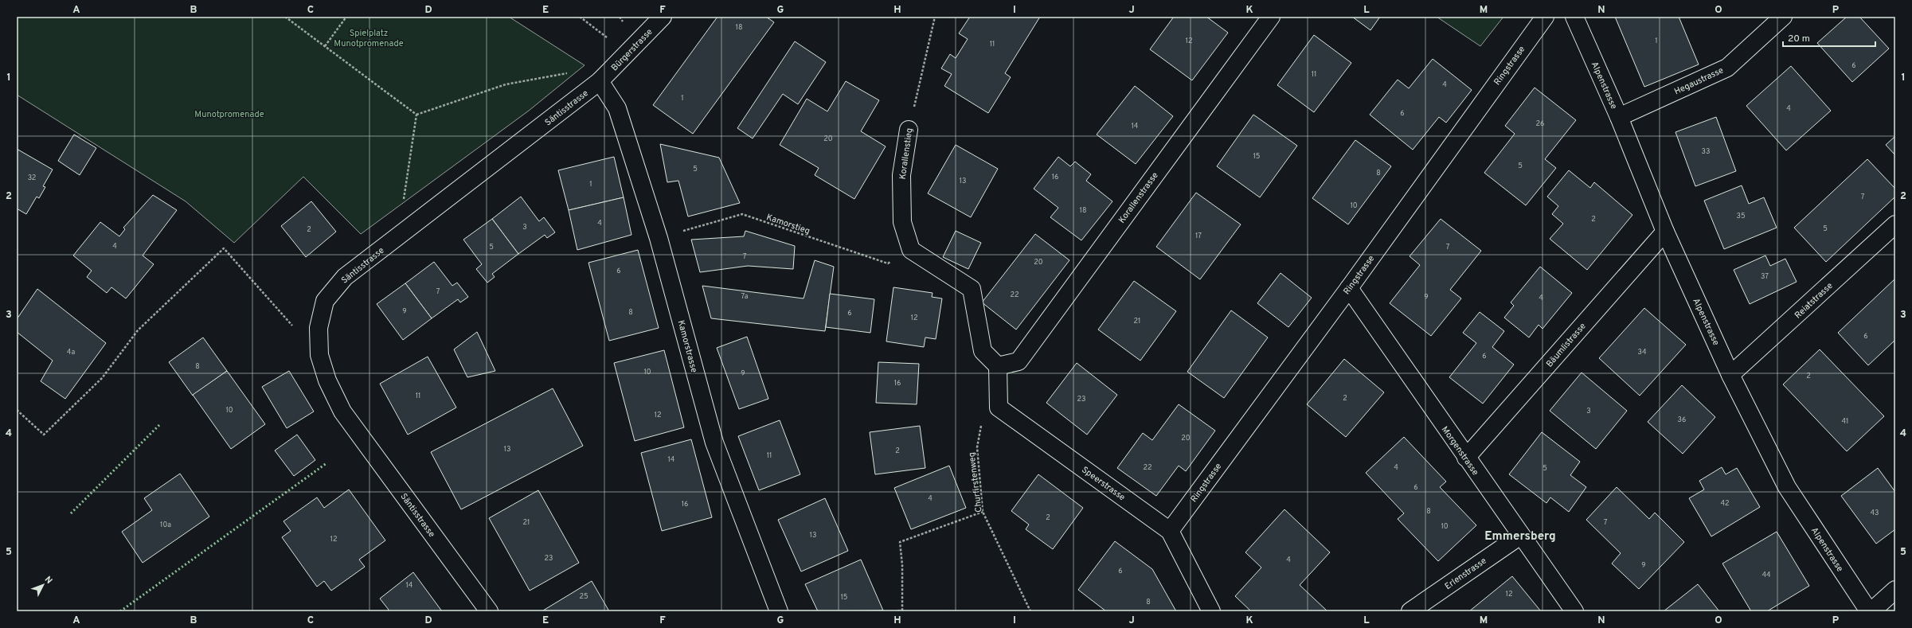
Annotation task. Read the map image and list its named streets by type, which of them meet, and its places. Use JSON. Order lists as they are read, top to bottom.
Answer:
{
  "streets": {
    "street": [
      "Bürgerstrasse",
      "Ringstrasse",
      "Hegaustrasse",
      "Alpenstrasse",
      "Säntisstrasse",
      "Korallenstieg",
      "Korallenstrasse",
      "Reiatstrasse",
      "Bäumlistrasse",
      "Kamorstrasse",
      "Morgenstrasse",
      "Speerstrasse",
      "Erlenstrasse"
    ],
    "path": ["Kamorstieg", "Churfirstenweg"]
  },
  "crossings": [
    ["Bürgerstrasse", "Säntisstrasse"],
    ["Bürgerstrasse", "Kamorstrasse"],
    ["Ringstrasse", "Morgenstrasse"],
    ["Ringstrasse", "Speerstrasse"],
    ["Hegaustrasse", "Alpenstrasse"],
    ["Alpenstrasse", "Reiatstrasse"],
    ["Alpenstrasse", "Bäumlistrasse"],
    ["Säntisstrasse", "Kamorstrasse"],
    ["Korallenstieg", "Kamorstieg"],
    ["Kamorstieg", "Kamorstrasse"],
    ["Bäumlistrasse", "Morgenstrasse"],
    ["Morgenstrasse", "Erlenstrasse"],
    ["Churfirstenweg", "Speerstrasse"]
  ],
  "districts": ["Emmersberg"],
  "parks": ["Spielplatz Munotpromenade", "Munotpromenade"],
  "house_numbers": [
    "18",
    "12",
    "1",
    "11",
    "6",
    "11",
    "4",
    "1",
    "4",
    "6",
    "26",
    "14",
    "20",
    "33",
    "15",
    "5",
    "5",
    "8",
    "16",
    "32",
    "13",
    "1",
    "7",
    "10",
    "18",
    "35",
    "2",
    "4",
    "3",
    "5",
    "2",
    "17",
    "4",
    "5",
    "7",
    "7",
    "20",
    "6",
    "37",
    "7",
    "22",
    "7a",
    "9",
    "4",
    "9",
    "8",
    "6",
    "12",
    "21",
    "6",
    "4a",
    "34",
    "6",
    "8",
    "10",
    "9",
    "2",
    "16",
    "11",
    "2",
    "23",
    "10",
    "3",
    "12",
    "36",
    "41",
    "20",
    "13",
    "2",
    "11",
    "14",
    "22",
    "4",
    "5",
    "6",
    "4",
    "42",
    "16",
    "8",
    "43",
    "2",
    "21",
    "7",
    "10a",
    "10",
    "13",
    "12",
    "23",
    "4",
    "9",
    "6",
    "44",
    "14",
    "12",
    "25",
    "15",
    "8"
  ],
  "scale_bar": "20 m",
  "north": "top right",
  "grid": {
    "columns": [
      "A",
      "B",
      "C",
      "D",
      "E",
      "F",
      "G",
      "H",
      "I",
      "J",
      "K",
      "L",
      "M",
      "N",
      "O",
      "P"
    ],
    "rows": [
      "1",
      "2",
      "3",
      "4",
      "5"
    ]
  }
}
